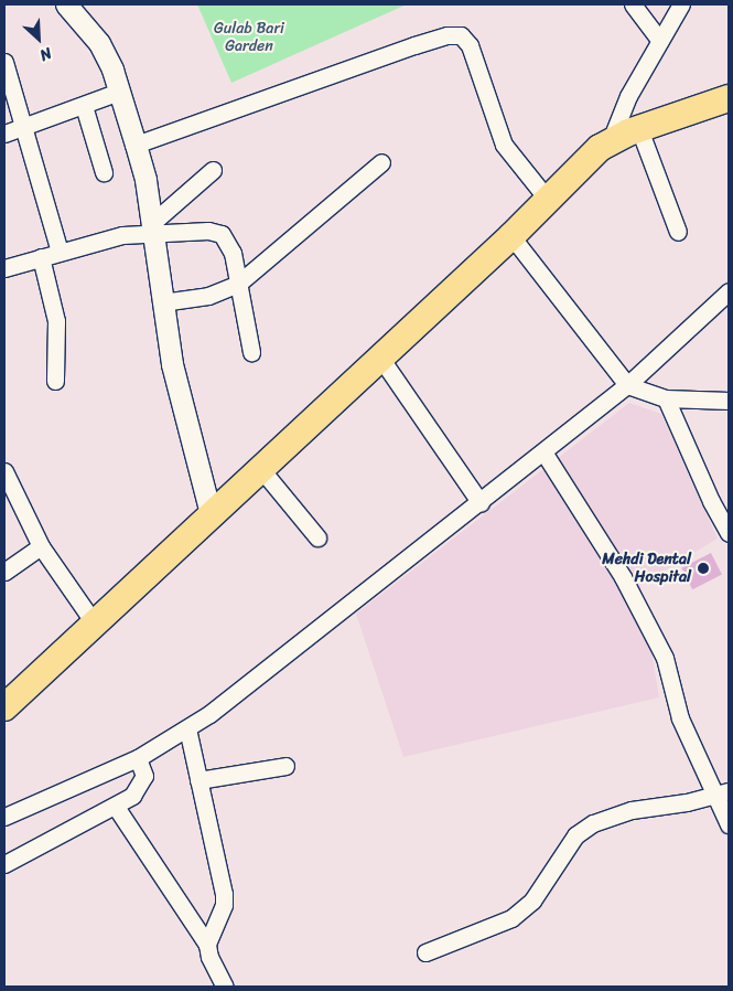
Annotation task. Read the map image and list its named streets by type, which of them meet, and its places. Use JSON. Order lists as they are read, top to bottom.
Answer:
{
  "parks": ["Gulab Bari Garden"],
  "places": ["Mehdi Dental Hospital"],
  "north": "bottom right"
}
